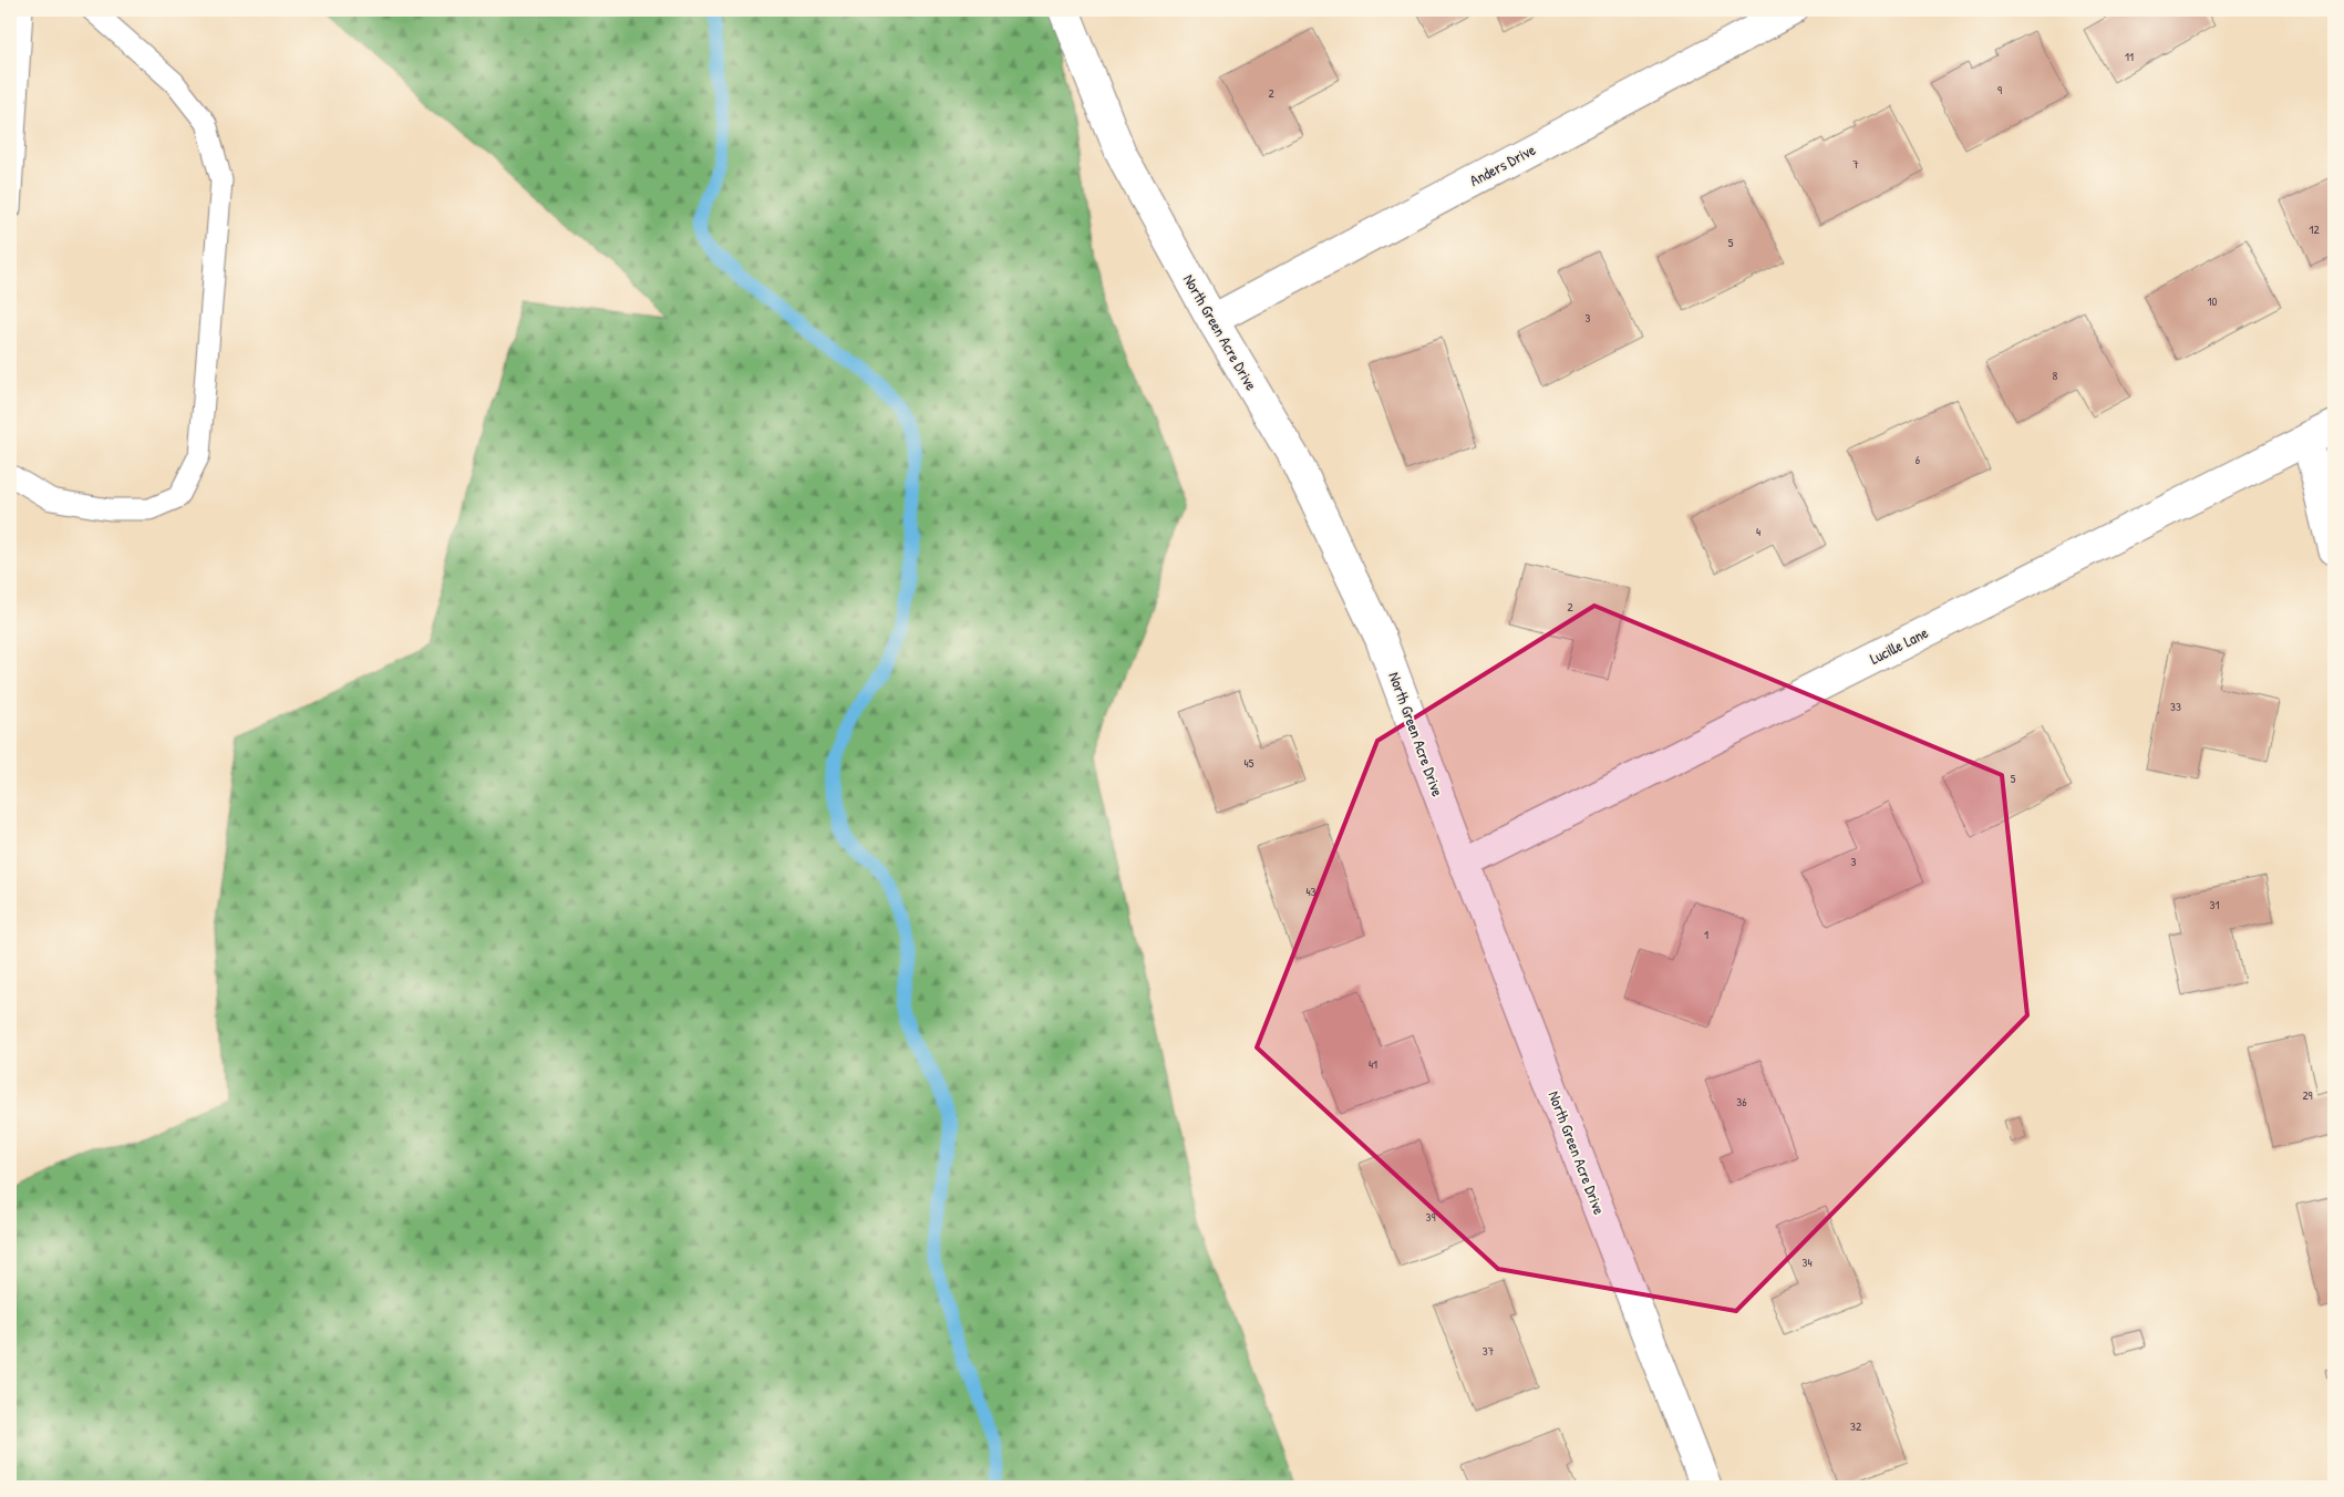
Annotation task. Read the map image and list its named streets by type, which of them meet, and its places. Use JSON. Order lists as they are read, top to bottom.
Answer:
{
  "streets": {
    "street": ["Anders Drive", "North Green Acre Drive", "Lucille Lane"]
  },
  "crossings": [
    ["Anders Drive", "North Green Acre Drive"],
    ["North Green Acre Drive", "Lucille Lane"]
  ],
  "house_numbers": [
    "11",
    "9",
    "2",
    "7",
    "12",
    "5",
    "10",
    "3",
    "8",
    "6",
    "4",
    "2",
    "33",
    "45",
    "5",
    "3",
    "43",
    "31",
    "1",
    "41",
    "29",
    "36",
    "39",
    "34",
    "37",
    "32"
  ]
}
